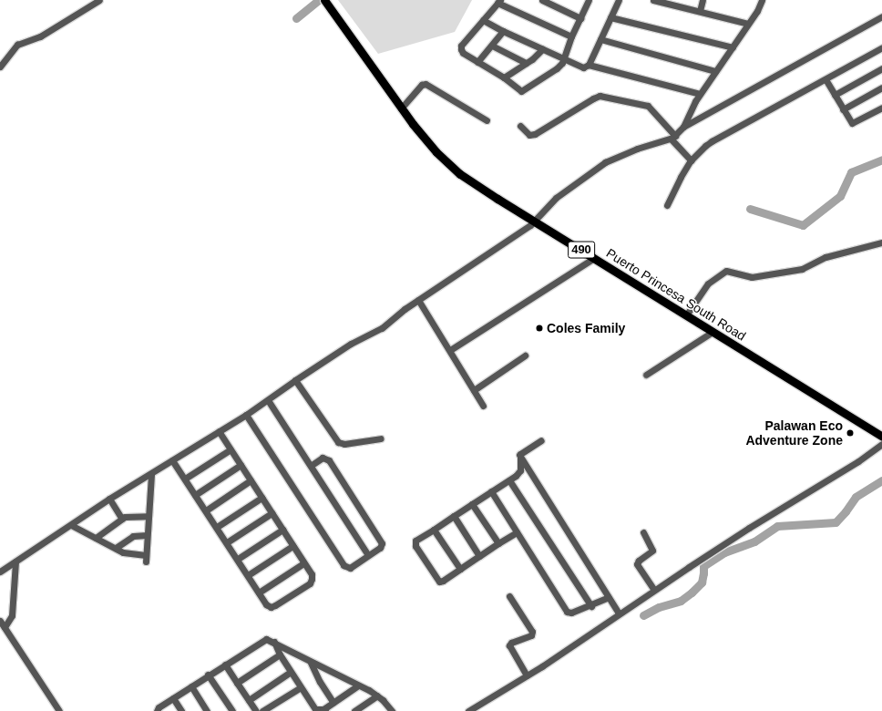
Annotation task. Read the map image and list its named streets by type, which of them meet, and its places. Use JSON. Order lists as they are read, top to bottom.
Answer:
{
  "streets": {
    "main road": ["490", "Puerto Princesa South Road"]
  },
  "places": ["Coles Family", "Palawan Eco Adventure Zone"]
}
